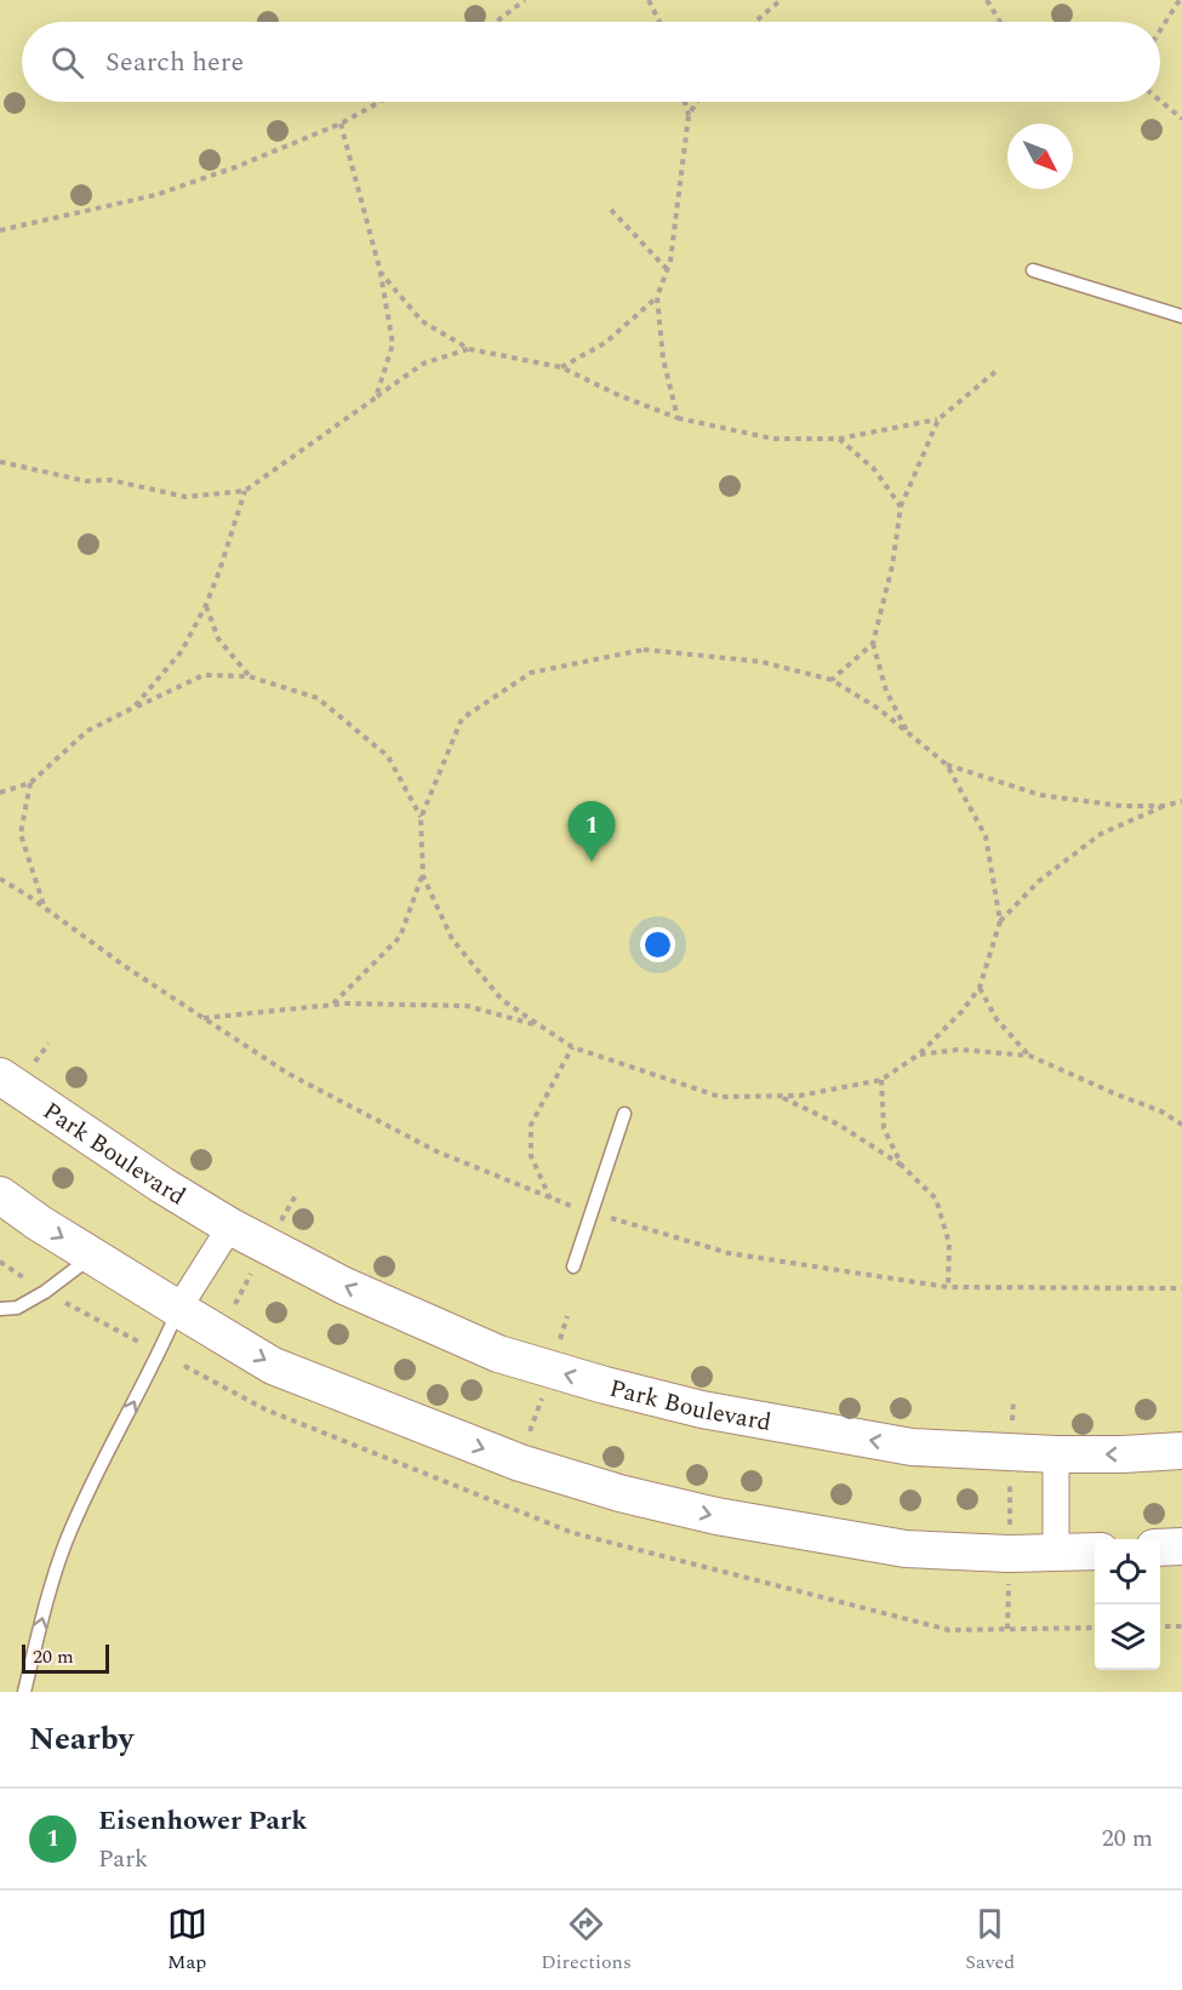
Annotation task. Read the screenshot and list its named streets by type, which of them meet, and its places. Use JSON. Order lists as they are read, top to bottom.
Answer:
{
  "streets": {
    "street": ["Park Boulevard"]
  },
  "scale_bar": "20 m",
  "north": "bottom right",
  "page": {
    "search": "Search here",
    "pins": "1",
    "scale": "20 m",
    "heading": "Nearby",
    "list": [
      {
        "mark": "1",
        "name": "Eisenhower Park",
        "note": "Park",
        "value": "20 m"
      }
    ],
    "nav": ["Map", "Directions", "Saved"]
  }
}
